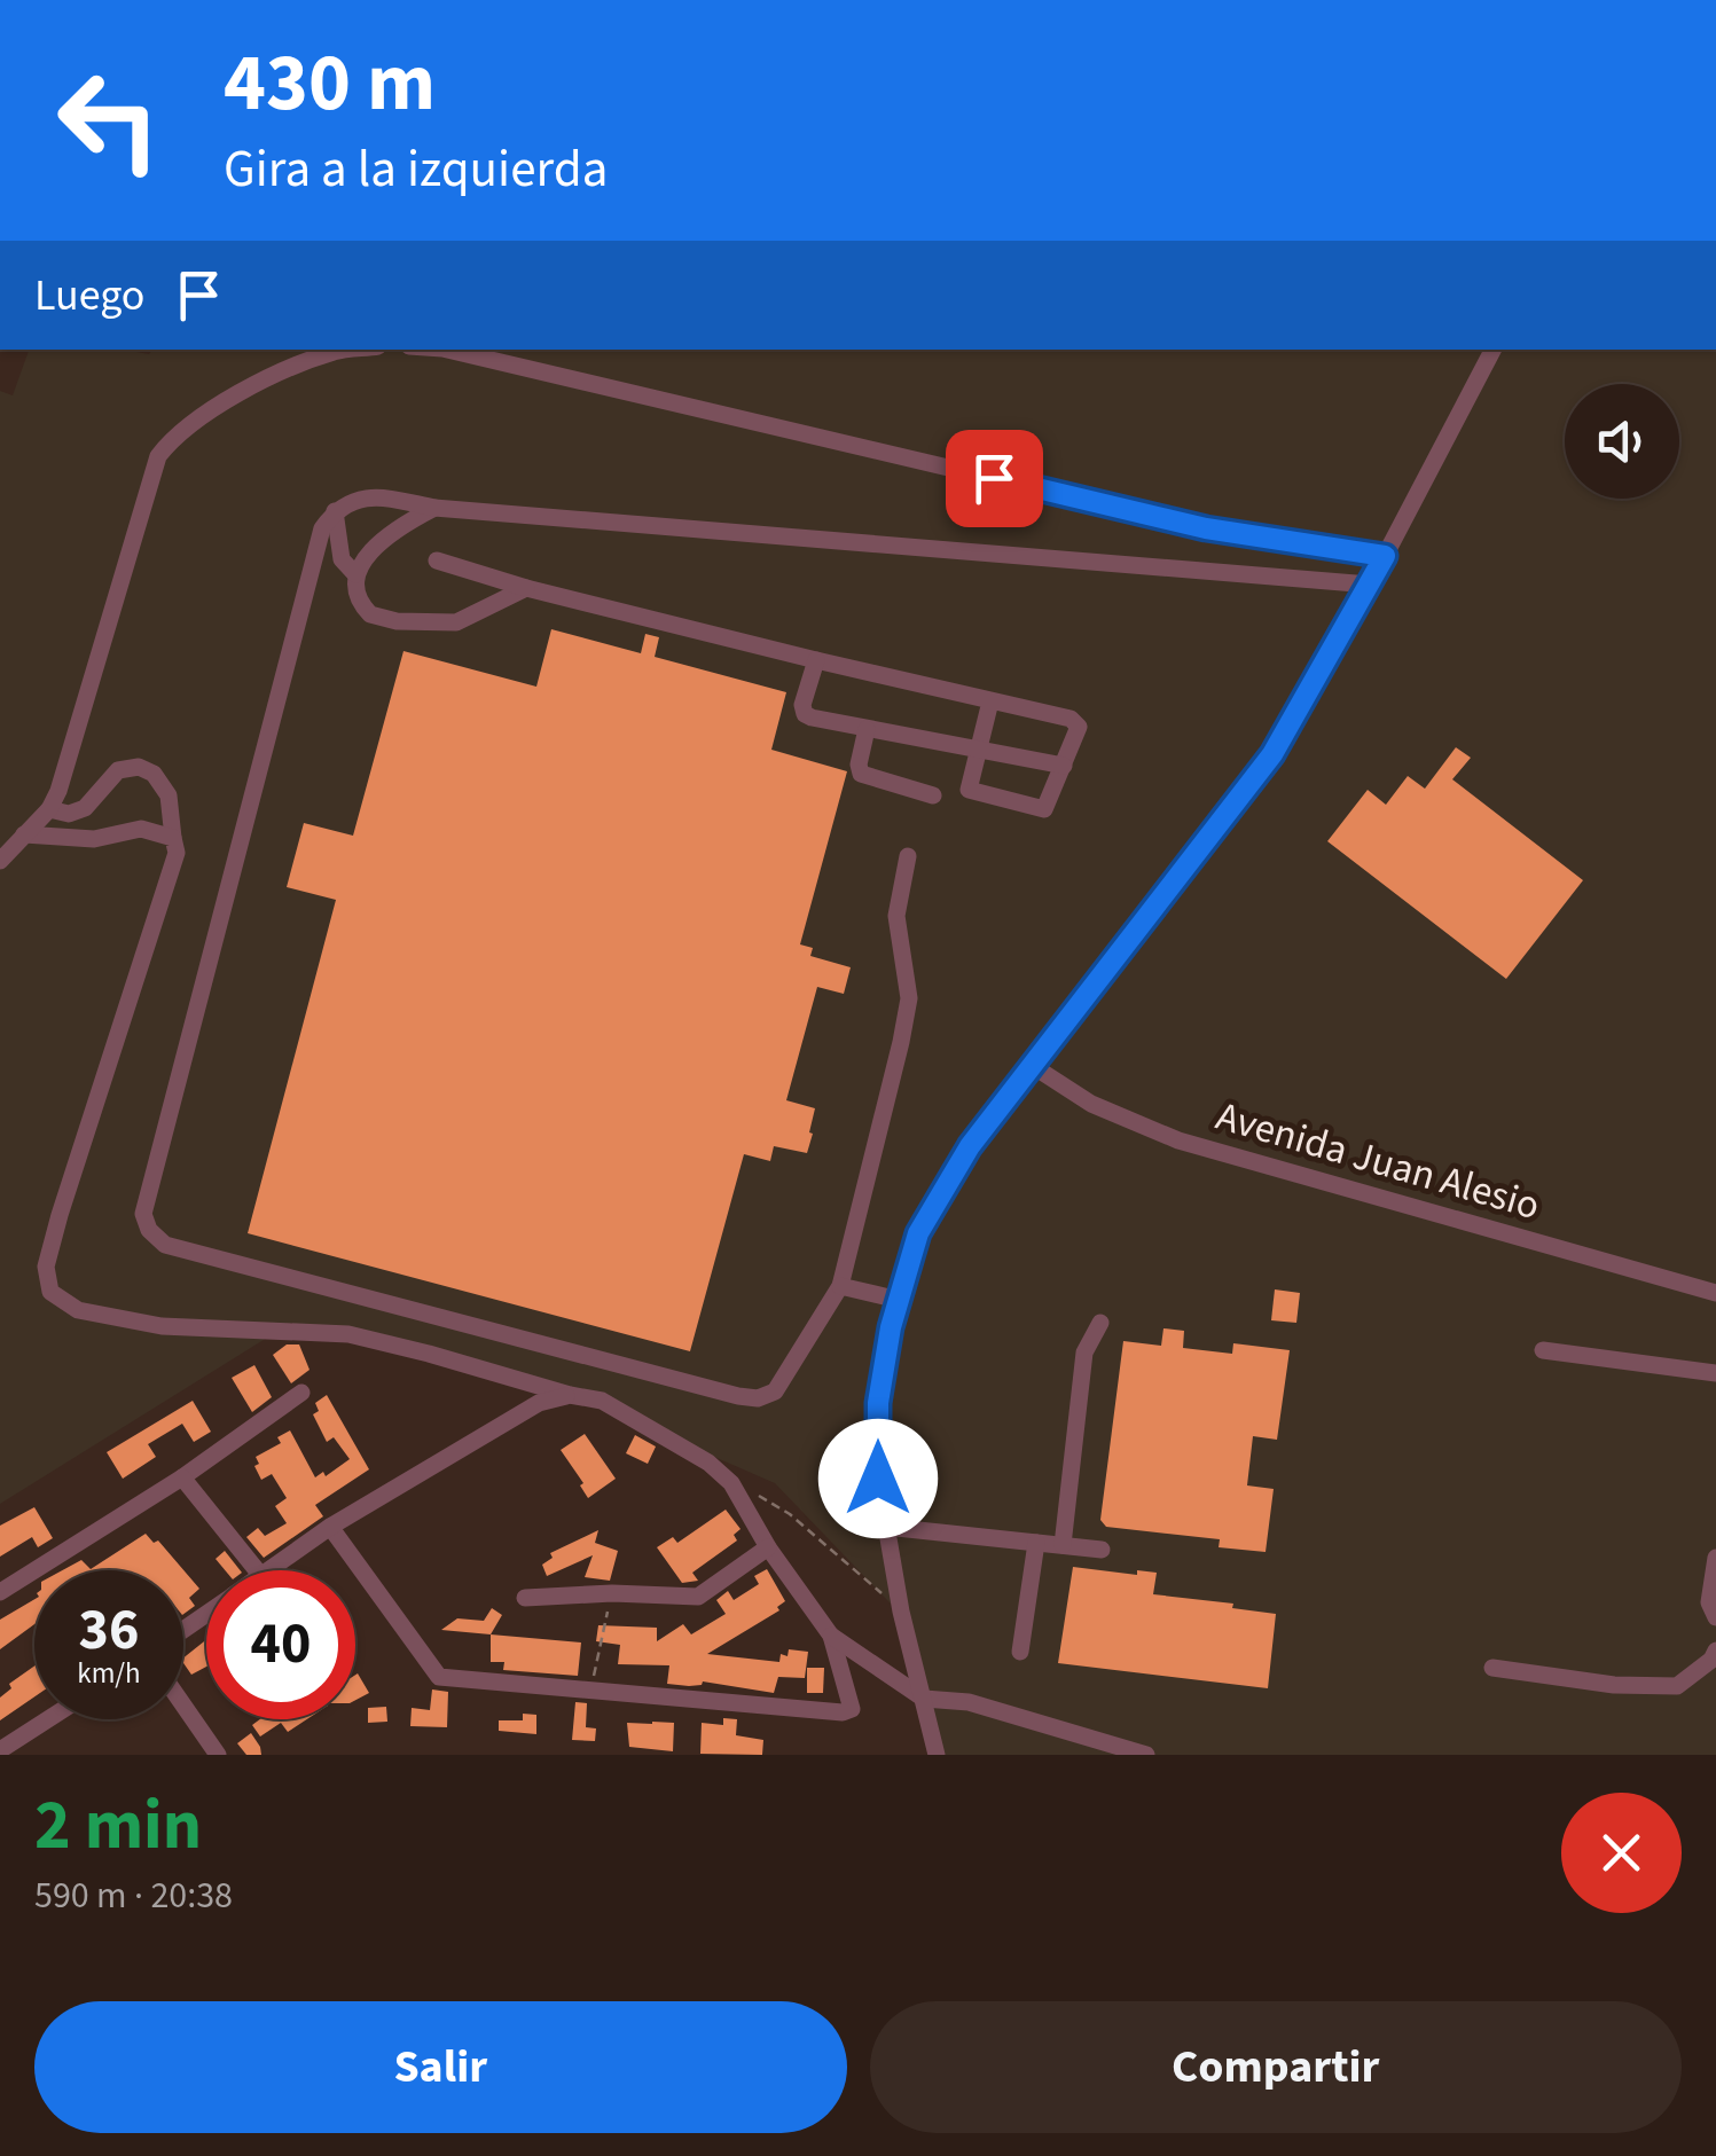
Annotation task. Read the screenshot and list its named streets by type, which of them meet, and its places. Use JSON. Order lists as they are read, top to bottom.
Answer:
{
  "streets": {
    "street": ["Avenida Juan Alesio"]
  },
  "page": {
    "turn": ["430 m", "Gira a la izquierda"],
    "then": "Luego",
    "speed": "36 km/h",
    "limit": "40",
    "heading": ["2 min", "590 m · 20:38"],
    "buttons": ["Salir", "Compartir"]
  }
}
